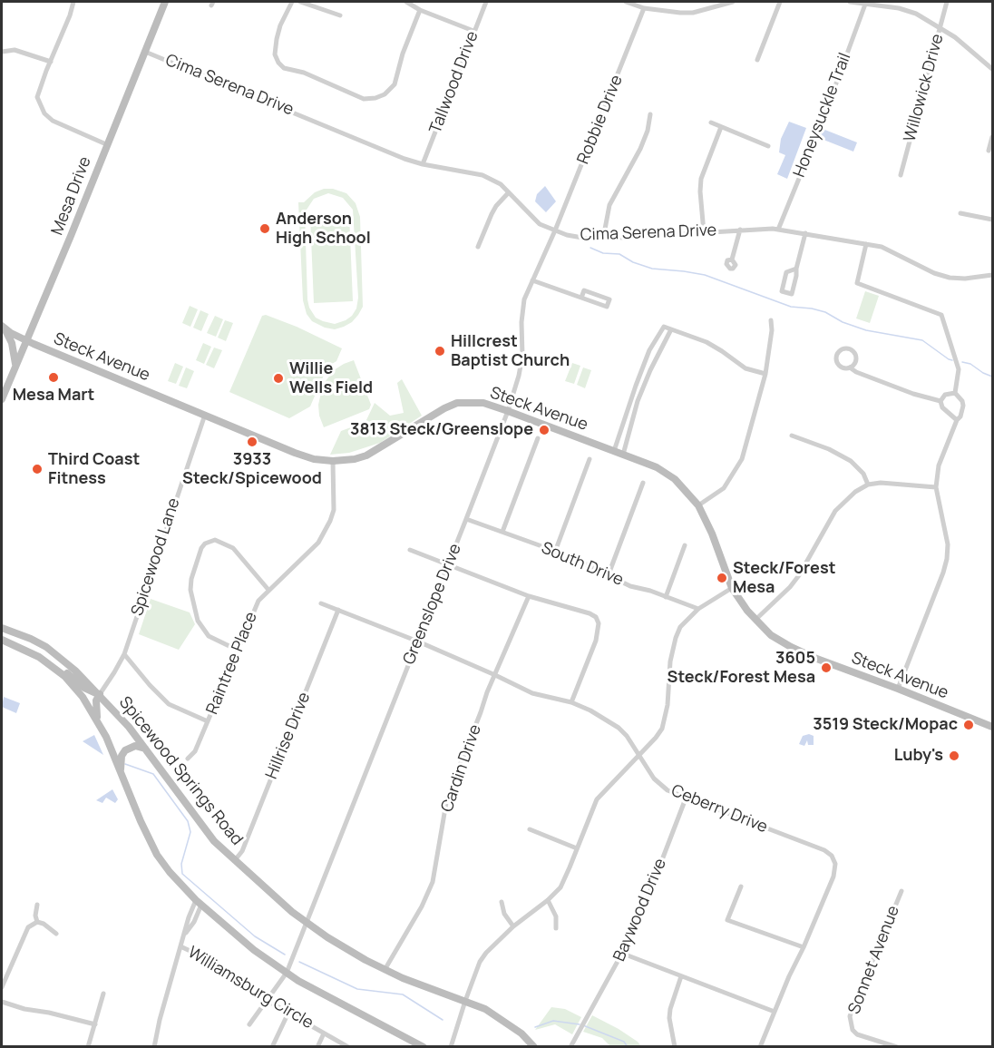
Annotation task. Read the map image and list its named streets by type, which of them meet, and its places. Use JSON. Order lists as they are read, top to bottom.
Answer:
{
  "streets": {
    "street": [
      "Tallwood Drive",
      "Cima Serena Drive",
      "Willowick Drive",
      "Honeysuckle Trail",
      "Robbie Drive",
      "Mesa Drive",
      "Steck Avenue",
      "Spicewood Lane",
      "South Drive",
      "Greenslope Drive",
      "Raintree Place",
      "Hillrise Drive",
      "Cardin Drive",
      "Spicewood Springs Road",
      "Ceberry Drive",
      "Baywood Drive",
      "Sonnet Avenue",
      "Williamsburg Circle"
    ]
  },
  "crossings": [
    ["Tallwood Drive", "Cima Serena Drive"],
    ["Cima Serena Drive", "Honeysuckle Trail"],
    ["Cima Serena Drive", "Robbie Drive"],
    ["Cima Serena Drive", "Mesa Drive"],
    ["Cima Serena Drive", "Greenslope Drive"],
    ["Robbie Drive", "Greenslope Drive"],
    ["Mesa Drive", "Steck Avenue"],
    ["Steck Avenue", "Spicewood Lane"],
    ["Steck Avenue", "Greenslope Drive"],
    ["Steck Avenue", "Raintree Place"],
    ["Spicewood Lane", "Spicewood Springs Road"],
    ["South Drive", "Greenslope Drive"],
    ["Greenslope Drive", "Spicewood Springs Road"],
    ["Greenslope Drive", "Ceberry Drive"],
    ["Greenslope Drive", "Williamsburg Circle"],
    ["Hillrise Drive", "Spicewood Springs Road"],
    ["Hillrise Drive", "Ceberry Drive"],
    ["Cardin Drive", "Spicewood Springs Road"],
    ["Cardin Drive", "Ceberry Drive"],
    ["Spicewood Springs Road", "Williamsburg Circle"],
    ["Ceberry Drive", "Baywood Drive"]
  ],
  "places": [
    "Anderson High School",
    "Hillcrest Baptist Church",
    "Mesa Mart",
    "Willie Wells Field",
    "3813 Steck/Greenslope",
    "3933 Steck/Spicewood",
    "Third Coast Fitness",
    "Steck/Forest Mesa",
    "3605 Steck/Forest Mesa",
    "3519 Steck/Mopac",
    "Luby's"
  ]
}
